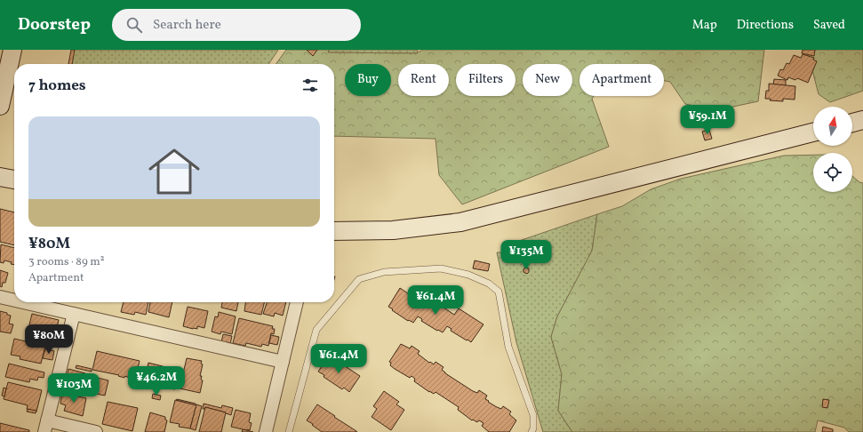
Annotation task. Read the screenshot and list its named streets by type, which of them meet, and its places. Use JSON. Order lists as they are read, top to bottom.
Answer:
{
  "north": "top",
  "page": {
    "header": "Doorstep",
    "search": "Search here",
    "nav": ["Map", "Directions", "Saved"],
    "chip": [
      "Buy",
      "Rent",
      "Filters",
      "New",
      "Apartment"
    ],
    "heading": "7 homes",
    "price": [
      "¥59.1M",
      "¥135M",
      "¥61.4M",
      "¥80M",
      "¥61.4M",
      "¥46.2M",
      "¥103M"
    ],
    "list": [
      {
        "name": "¥80M",
        "note": "3 rooms · 89 m² · Apartment"
      }
    ]
  }
}
